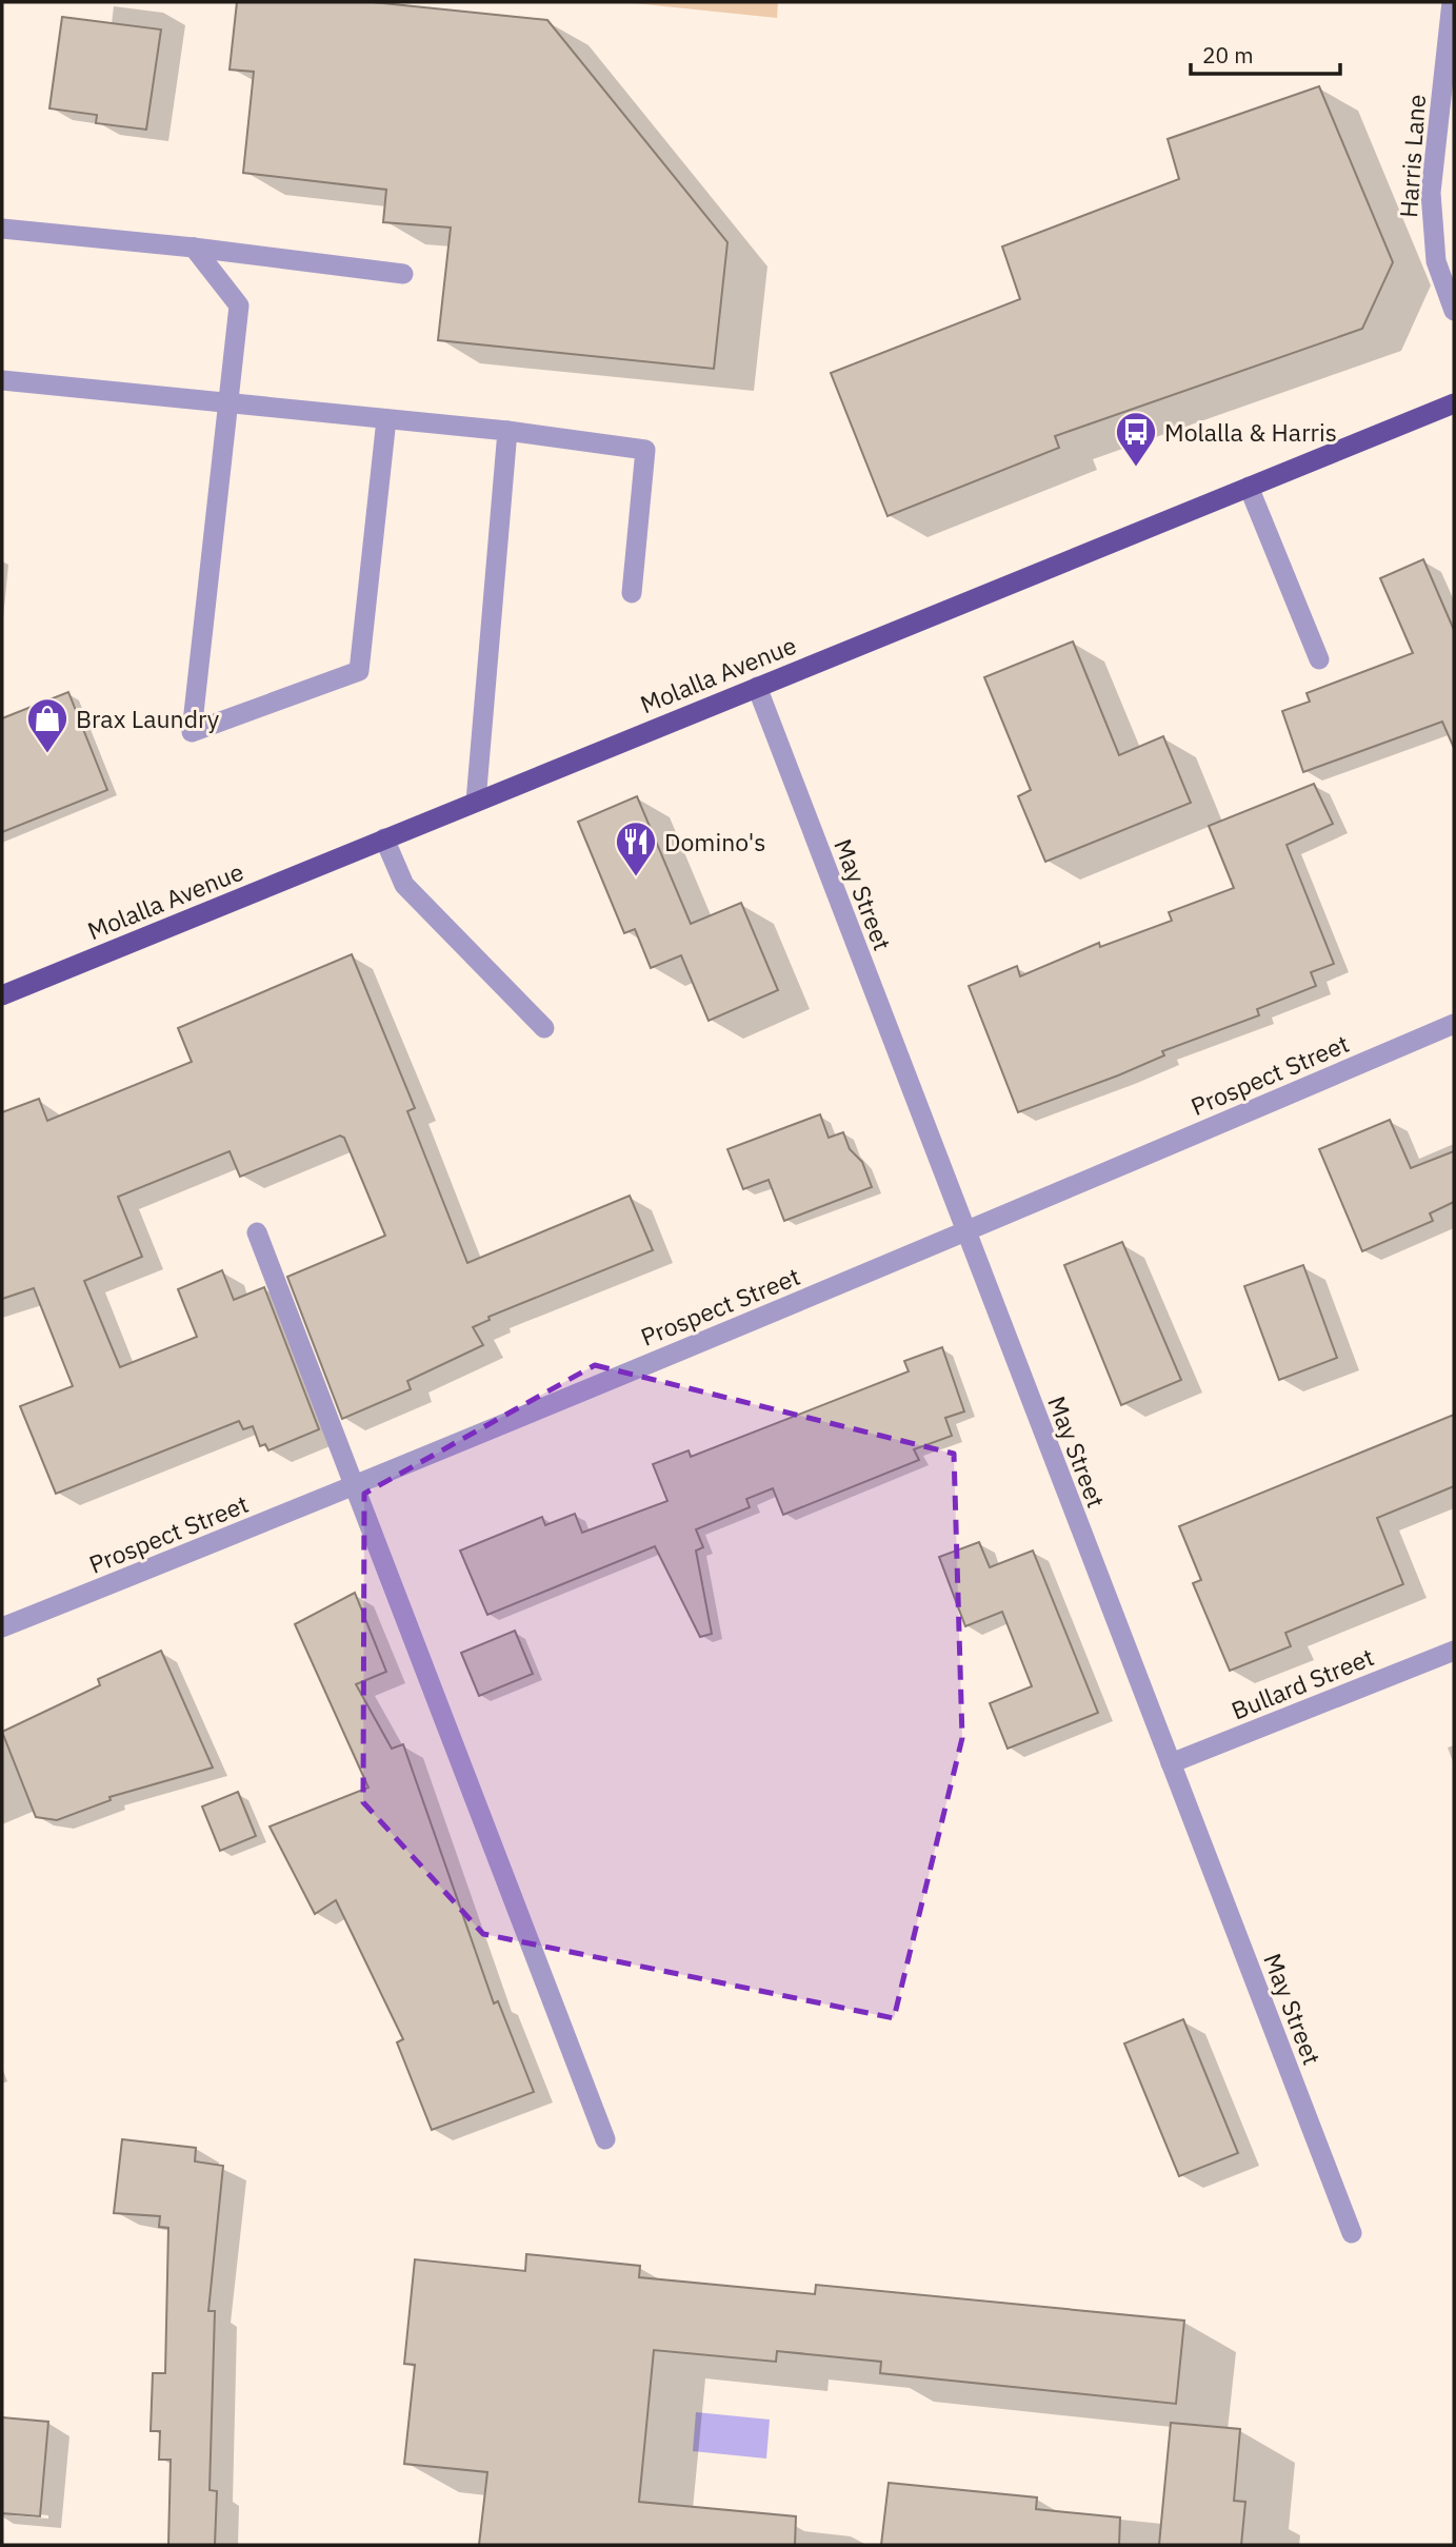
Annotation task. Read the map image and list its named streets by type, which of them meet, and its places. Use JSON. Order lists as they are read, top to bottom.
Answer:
{
  "streets": {
    "main road": ["Molalla Avenue"],
    "street": [
      "Harris Lane",
      "May Street",
      "Prospect Street",
      "Bullard Street"
    ]
  },
  "crossings": [
    ["Molalla Avenue", "May Street"],
    ["May Street", "Prospect Street"],
    ["May Street", "Bullard Street"]
  ],
  "places": {
    "bus stop": ["Molalla & Harris"],
    "shop": ["Brax Laundry"],
    "restaurant": ["Domino's"]
  },
  "scale_bar": "20 m"
}
